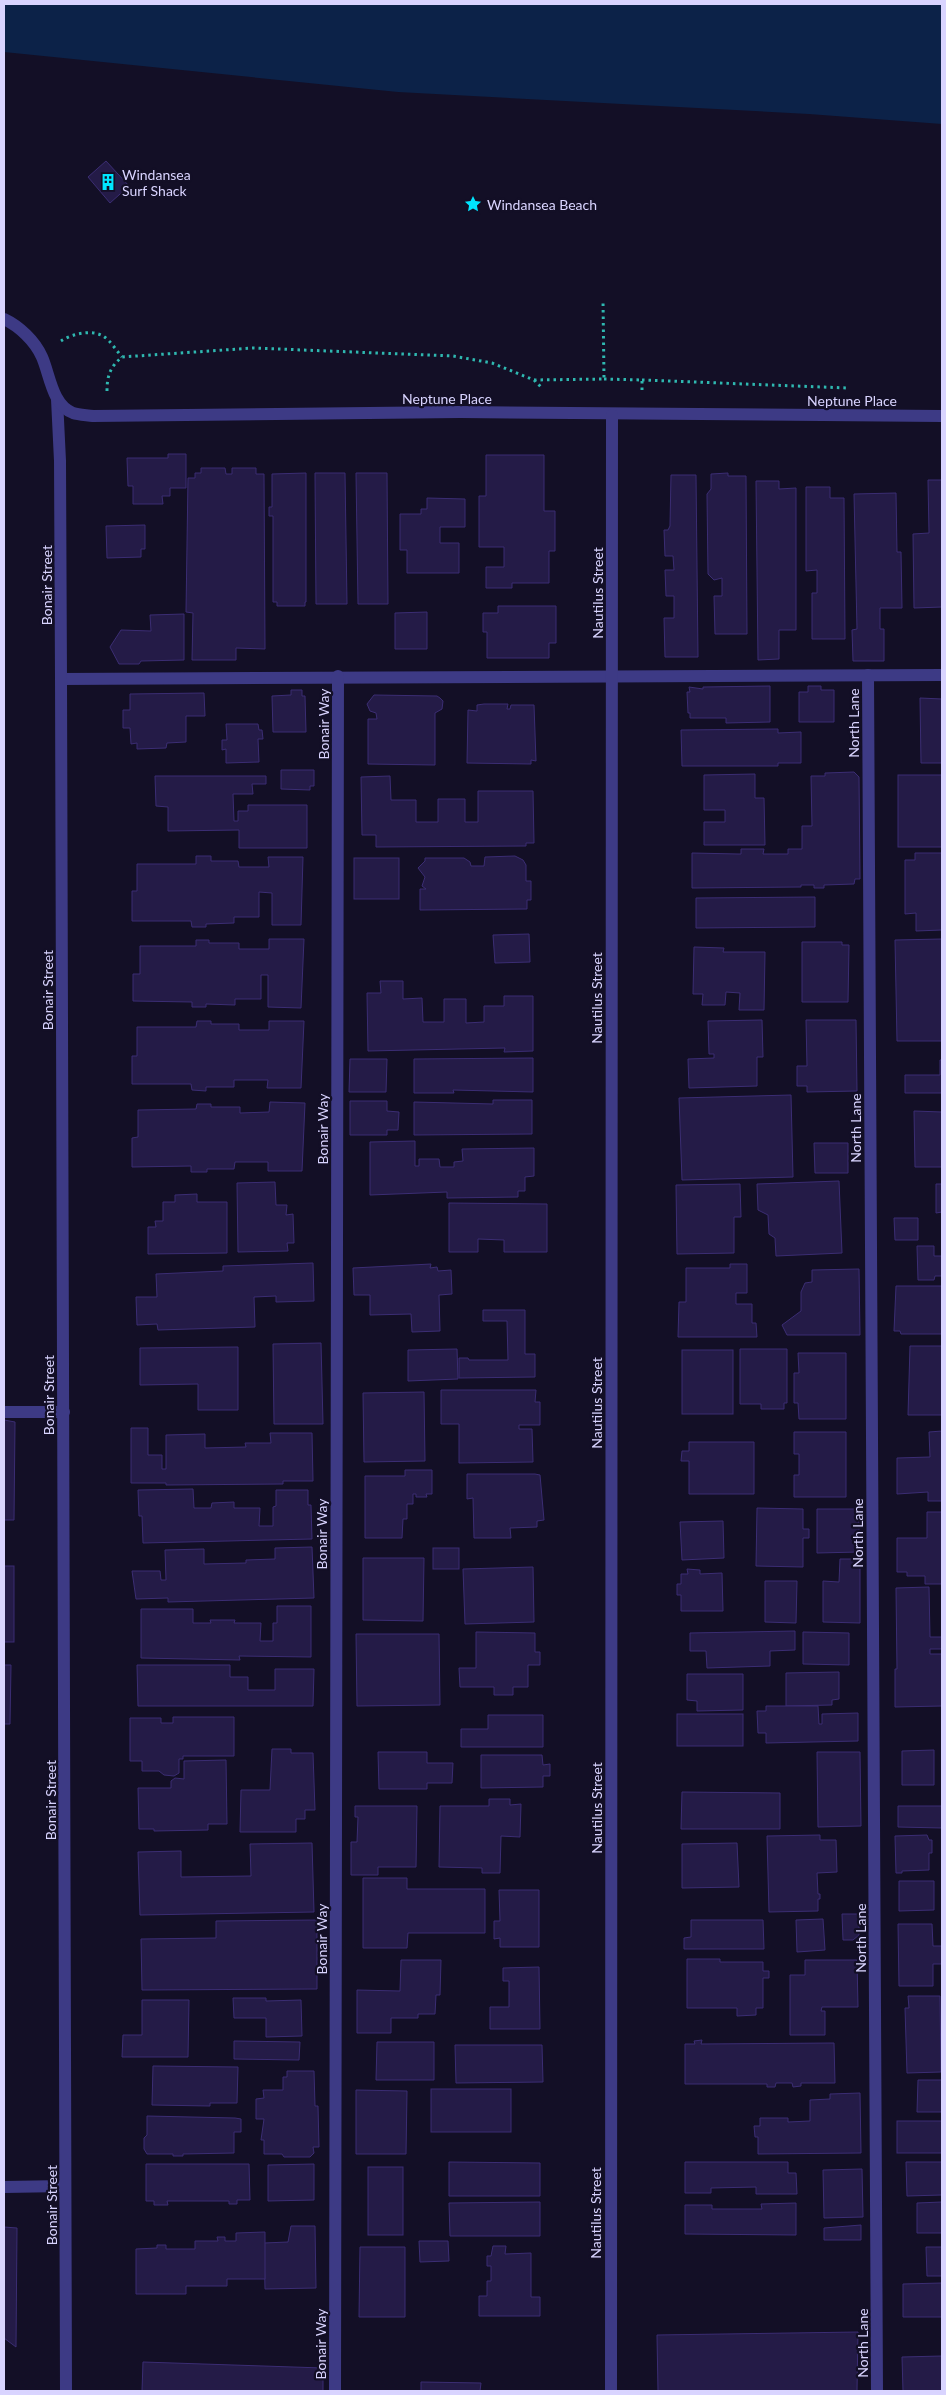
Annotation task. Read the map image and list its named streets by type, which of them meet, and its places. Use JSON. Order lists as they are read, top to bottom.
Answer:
{
  "streets": {
    "street": [
      "Neptune Place",
      "Bonair Street",
      "Nautilus Street",
      "North Lane",
      "Bonair Way"
    ]
  },
  "crossings": [
    ["Neptune Place", "Bonair Street"],
    ["Neptune Place", "Nautilus Street"]
  ],
  "places": {
    "building": ["Windansea Surf Shack"],
    "place": ["Windansea Beach"]
  }
}
